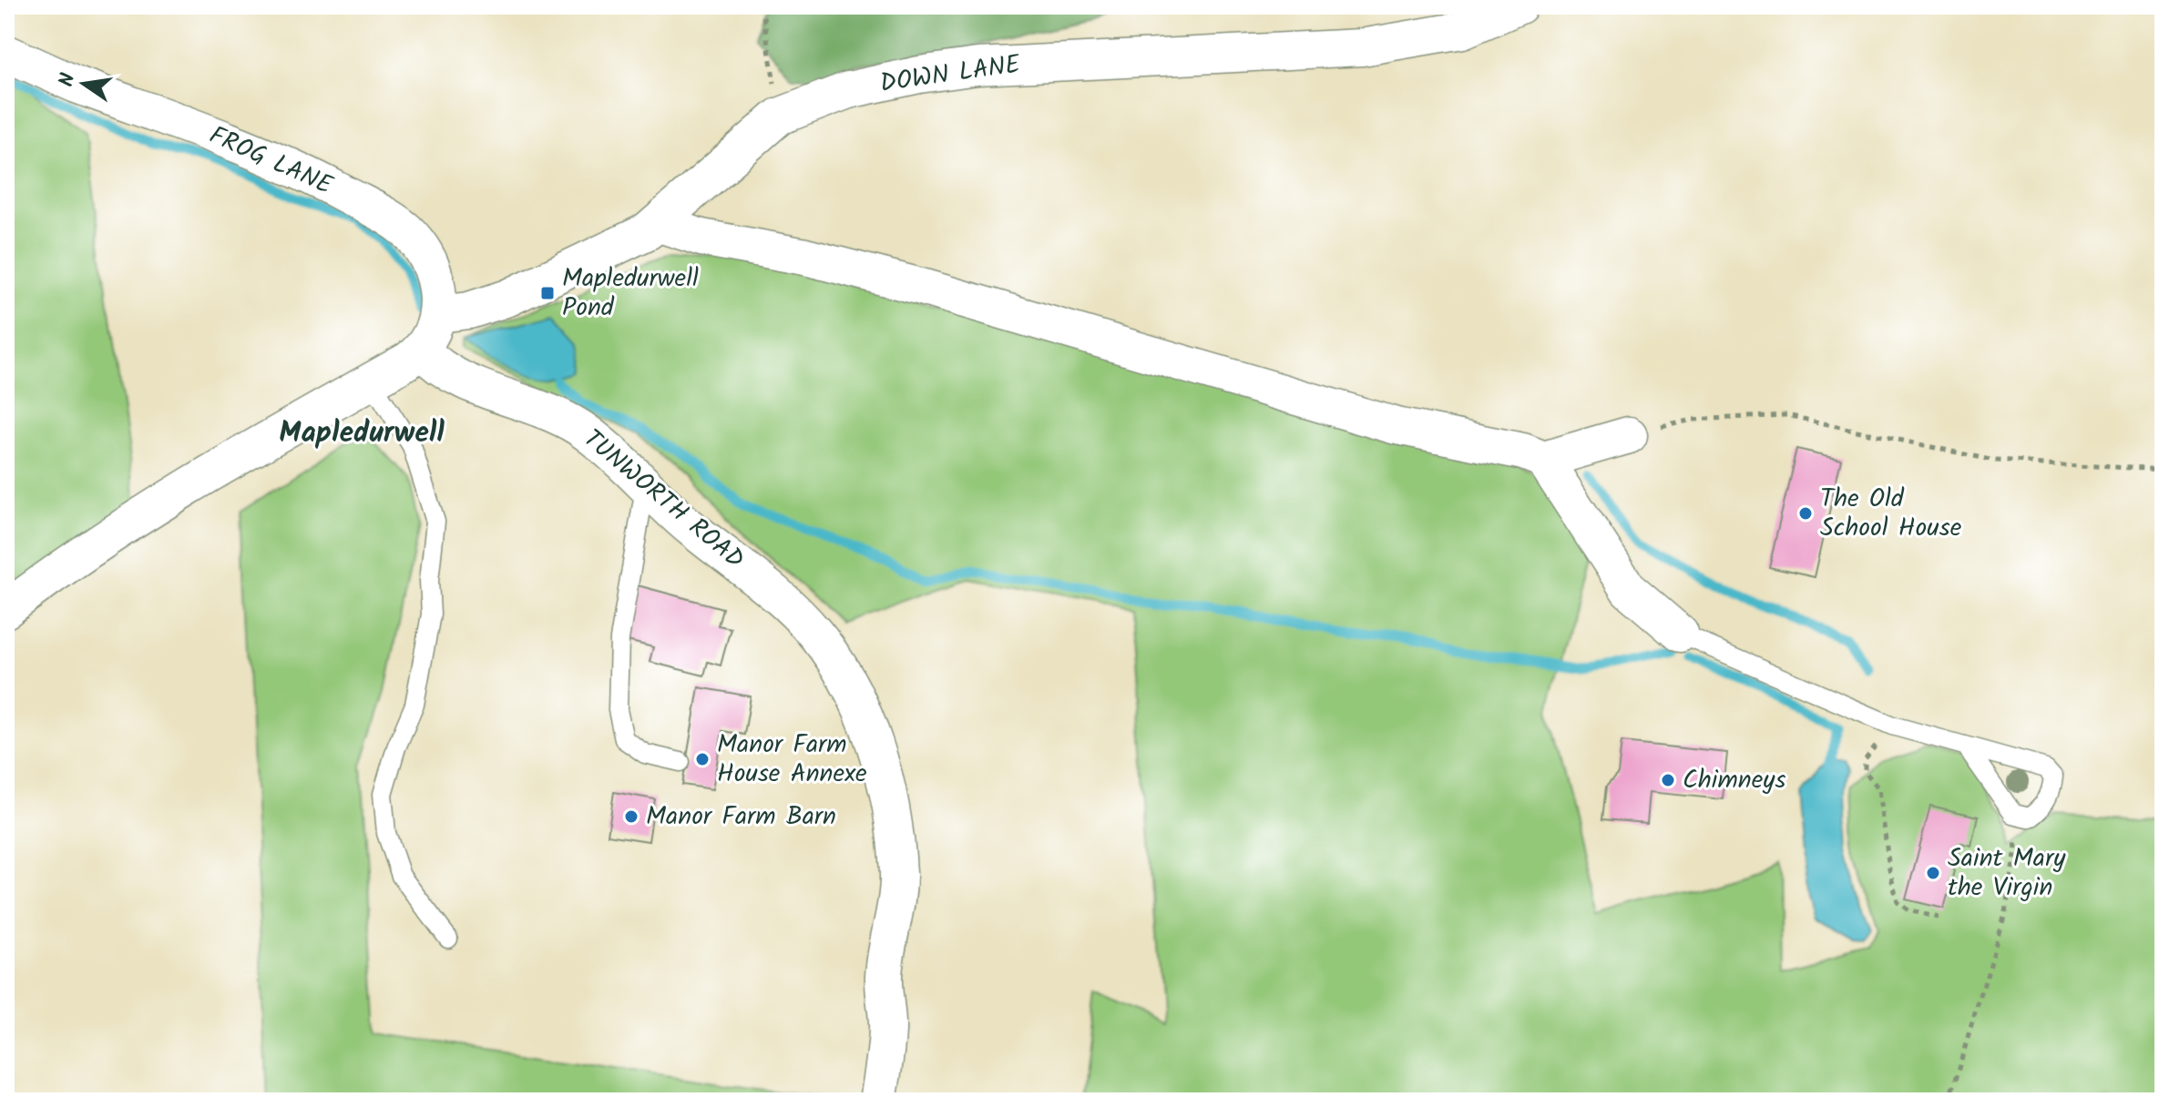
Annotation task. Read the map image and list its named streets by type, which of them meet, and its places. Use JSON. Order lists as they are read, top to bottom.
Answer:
{
  "streets": {
    "street": ["DOWN LANE", "FROG LANE", "TUNWORTH ROAD"]
  },
  "crossings": [
    ["DOWN LANE", "FROG LANE"]
  ],
  "districts": ["Mapledurwell"],
  "places": {
    "transit": ["Mapledurwell Pond"],
    "other": [
      "The Old School House",
      "Manor Farm House Annexe",
      "Chimneys",
      "Manor Farm Barn",
      "Saint Mary the Virgin"
    ]
  },
  "north": "left"
}
